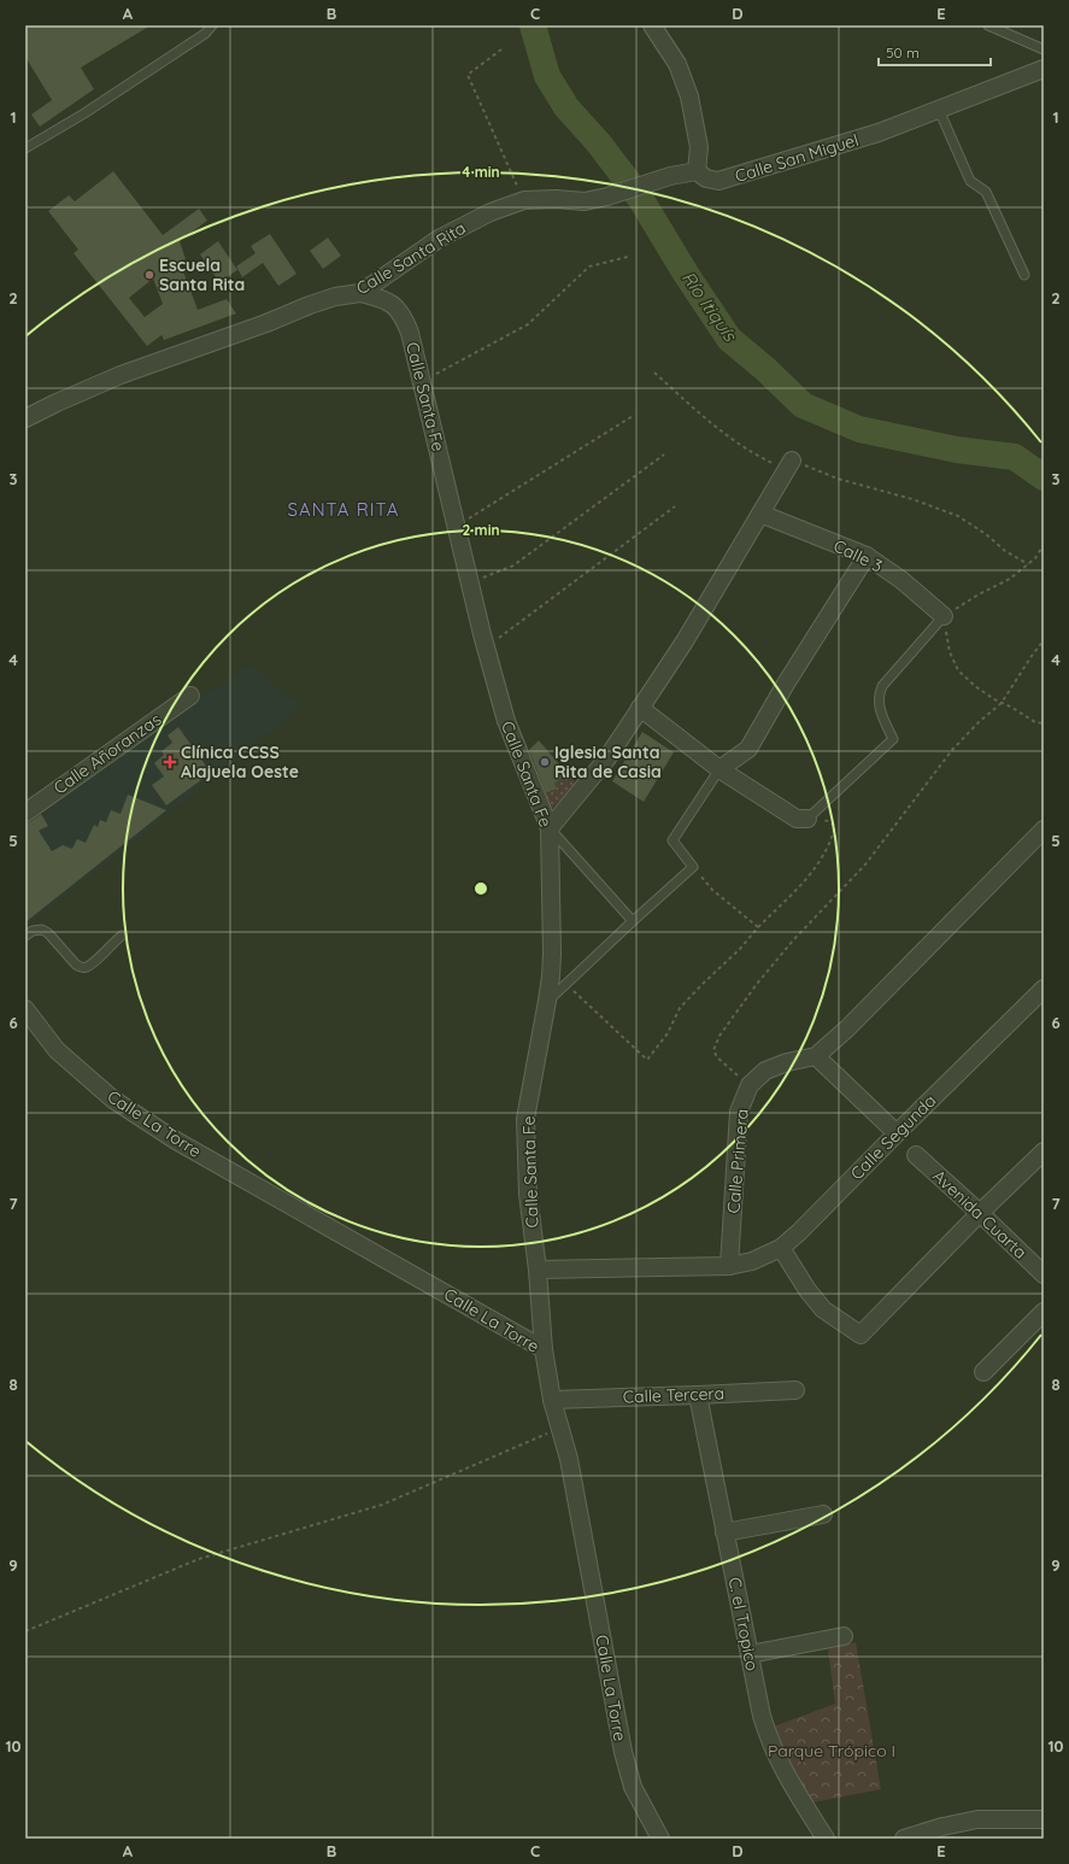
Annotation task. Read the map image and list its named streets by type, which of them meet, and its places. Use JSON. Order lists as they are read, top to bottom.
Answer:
{
  "streets": {
    "street": [
      "Calle San Miguel",
      "Calle Santa Rita",
      "Calle Santa Fe",
      "Calle 3",
      "Calle Añoranzas",
      "Calle La Torre",
      "Calle Segunda",
      "Calle Primera",
      "Avenida Cuarta",
      "Calle Tercera",
      "C. el Tropico"
    ]
  },
  "crossings": [
    ["Calle San Miguel", "Calle Santa Rita"],
    ["Calle Santa Rita", "Calle Santa Fe"],
    ["Calle Santa Fe", "Calle La Torre"],
    ["Calle La Torre", "Calle Tercera"],
    ["Calle Segunda", "Calle Primera"],
    ["Calle Tercera", "C. el Tropico"]
  ],
  "districts": ["SANTA RITA"],
  "water": ["Río Itiquís"],
  "parks": ["Parque Trópico I"],
  "places": {
    "other": ["Escuela Santa Rita", "Iglesia Santa Rita de Casia"],
    "health": ["Clínica CCSS Alajuela Oeste"]
  },
  "scale_bar": "50 m",
  "grid": {
    "columns": [
      "A",
      "B",
      "C",
      "D",
      "E"
    ],
    "rows": [
      "1",
      "2",
      "3",
      "4",
      "5",
      "6",
      "7",
      "8",
      "9",
      "10"
    ]
  },
  "rings": ["4 min", "2 min"]
}
